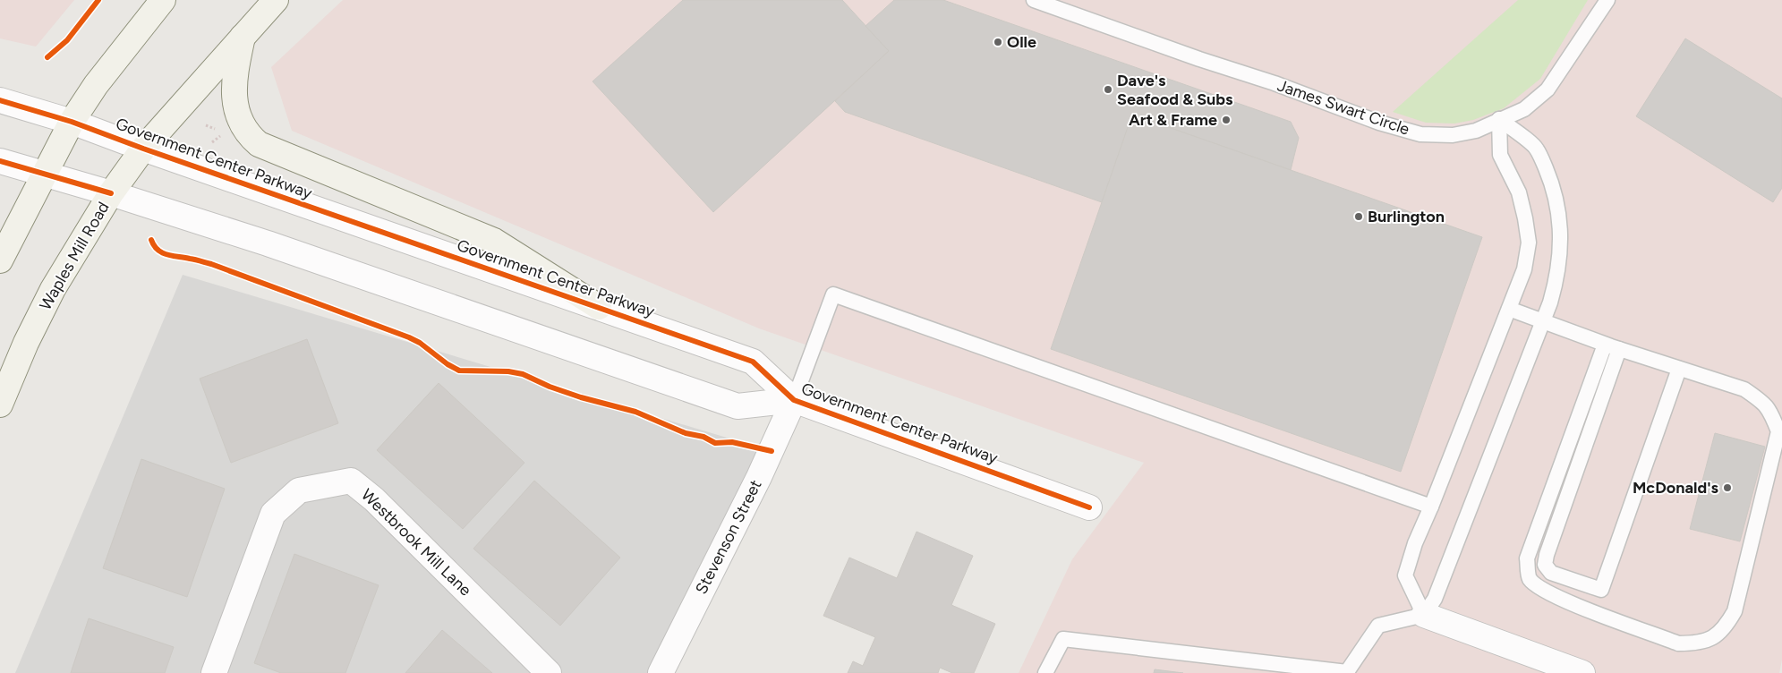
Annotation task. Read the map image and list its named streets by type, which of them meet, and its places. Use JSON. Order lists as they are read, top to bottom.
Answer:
{
  "streets": {
    "main road": ["Waples Mill Road"],
    "street": ["Government Center Parkway", "Stevenson Street", "Westbrook Mill Lane"],
    "lane": ["James Swart Circle"]
  },
  "crossings": [
    ["Government Center Parkway", "Waples Mill Road"],
    ["Government Center Parkway", "Stevenson Street"]
  ],
  "places": [
    "Olle",
    "Dave's Seafood & Subs",
    "Art & Frame",
    "Burlington",
    "McDonald's"
  ]
}
